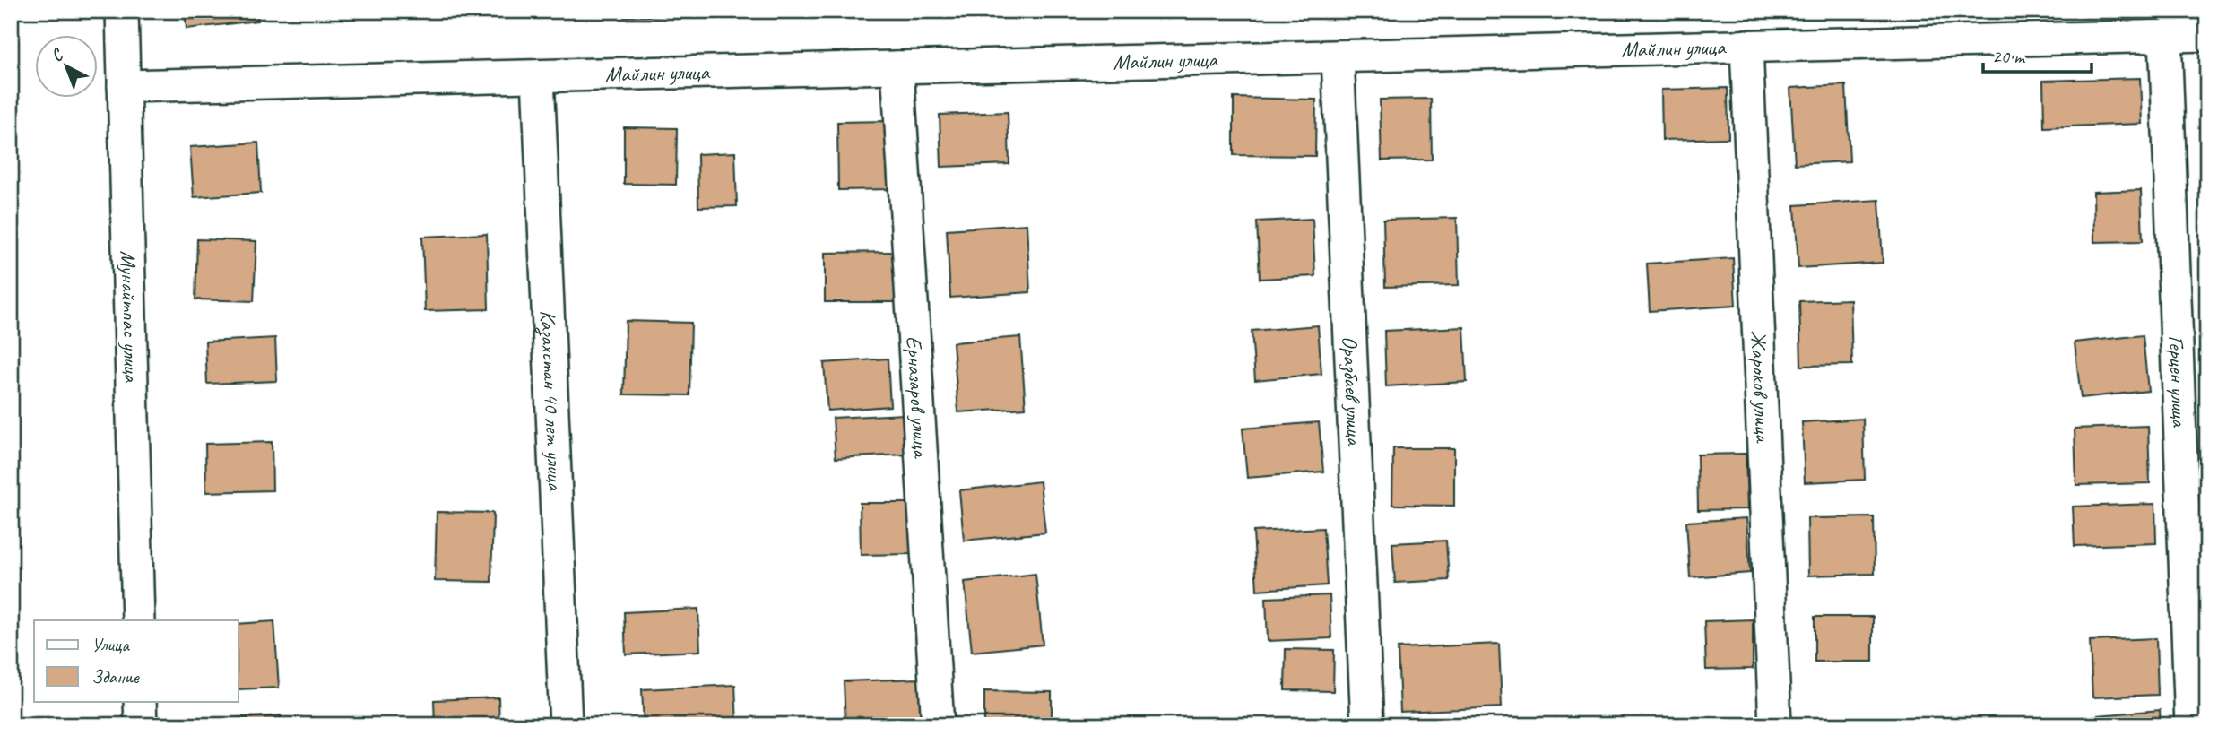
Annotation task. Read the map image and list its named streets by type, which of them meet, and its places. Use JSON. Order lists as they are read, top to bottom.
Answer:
{
  "streets": {
    "street": [
      "Майлин улица",
      "Мунайтпас улица",
      "Герцен улица",
      "Жароков улица",
      "Оразбаев улица",
      "Ерназаров улица",
      "Казахстан 40 лет улица"
    ]
  },
  "crossings": [
    ["Майлин улица", "Мунайтпас улица"],
    ["Майлин улица", "Герцен улица"],
    ["Майлин улица", "Жароков улица"],
    ["Майлин улица", "Оразбаев улица"],
    ["Майлин улица", "Ерназаров улица"],
    ["Майлин улица", "Казахстан 40 лет улица"]
  ],
  "legend": ["Улица", "Здание"],
  "scale_bar": "20 m",
  "north": "top left"
}
